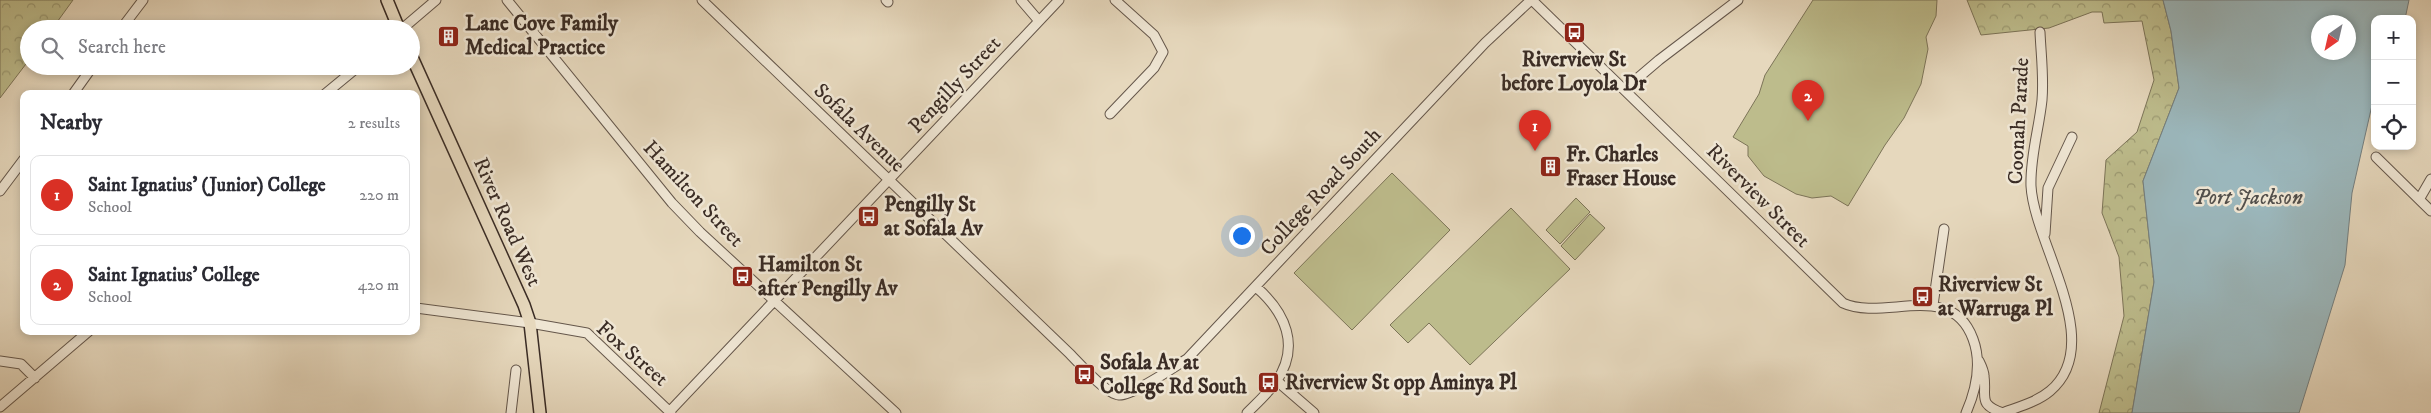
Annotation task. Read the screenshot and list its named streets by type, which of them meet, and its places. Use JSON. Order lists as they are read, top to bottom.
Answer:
{
  "streets": {
    "main road": ["River Road West"],
    "street": [
      "Pengilly Street",
      "Coonah Parade",
      "Sofala Avenue",
      "College Road South",
      "Hamilton Street",
      "Riverview Street",
      "Fox Street"
    ]
  },
  "crossings": [
    ["Pengilly Street", "Sofala Avenue"],
    ["Pengilly Street", "Hamilton Street"],
    ["Pengilly Street", "Fox Street"],
    ["Coonah Parade", "Riverview Street"],
    ["Sofala Avenue", "College Road South"],
    ["College Road South", "Riverview Street"],
    ["River Road West", "Fox Street"]
  ],
  "water": ["Port Jackson"],
  "places": {
    "bus stop": [
      "Riverview St before Loyola Dr",
      "Pengilly St at Sofala Av",
      "Hamilton St after Pengilly Av",
      "Riverview St at Warruga Pl",
      "Sofala Av at College Rd South",
      "Riverview St opp Aminya Pl"
    ],
    "building": ["Lane Cove Family Medical Practice", "Fr. Charles Fraser House"]
  },
  "north": "bottom left",
  "page": {
    "map_buttons": ["+", "−"],
    "search": "Search here",
    "pins": ["2", "1"],
    "heading": ["Nearby", "2 results"],
    "list": [
      {
        "mark": "1",
        "name": "Saint Ignatius' (Junior) College",
        "note": "School",
        "value": "220 m"
      },
      {
        "mark": "2",
        "name": "Saint Ignatius' College",
        "note": "School",
        "value": "420 m"
      }
    ]
  }
}
